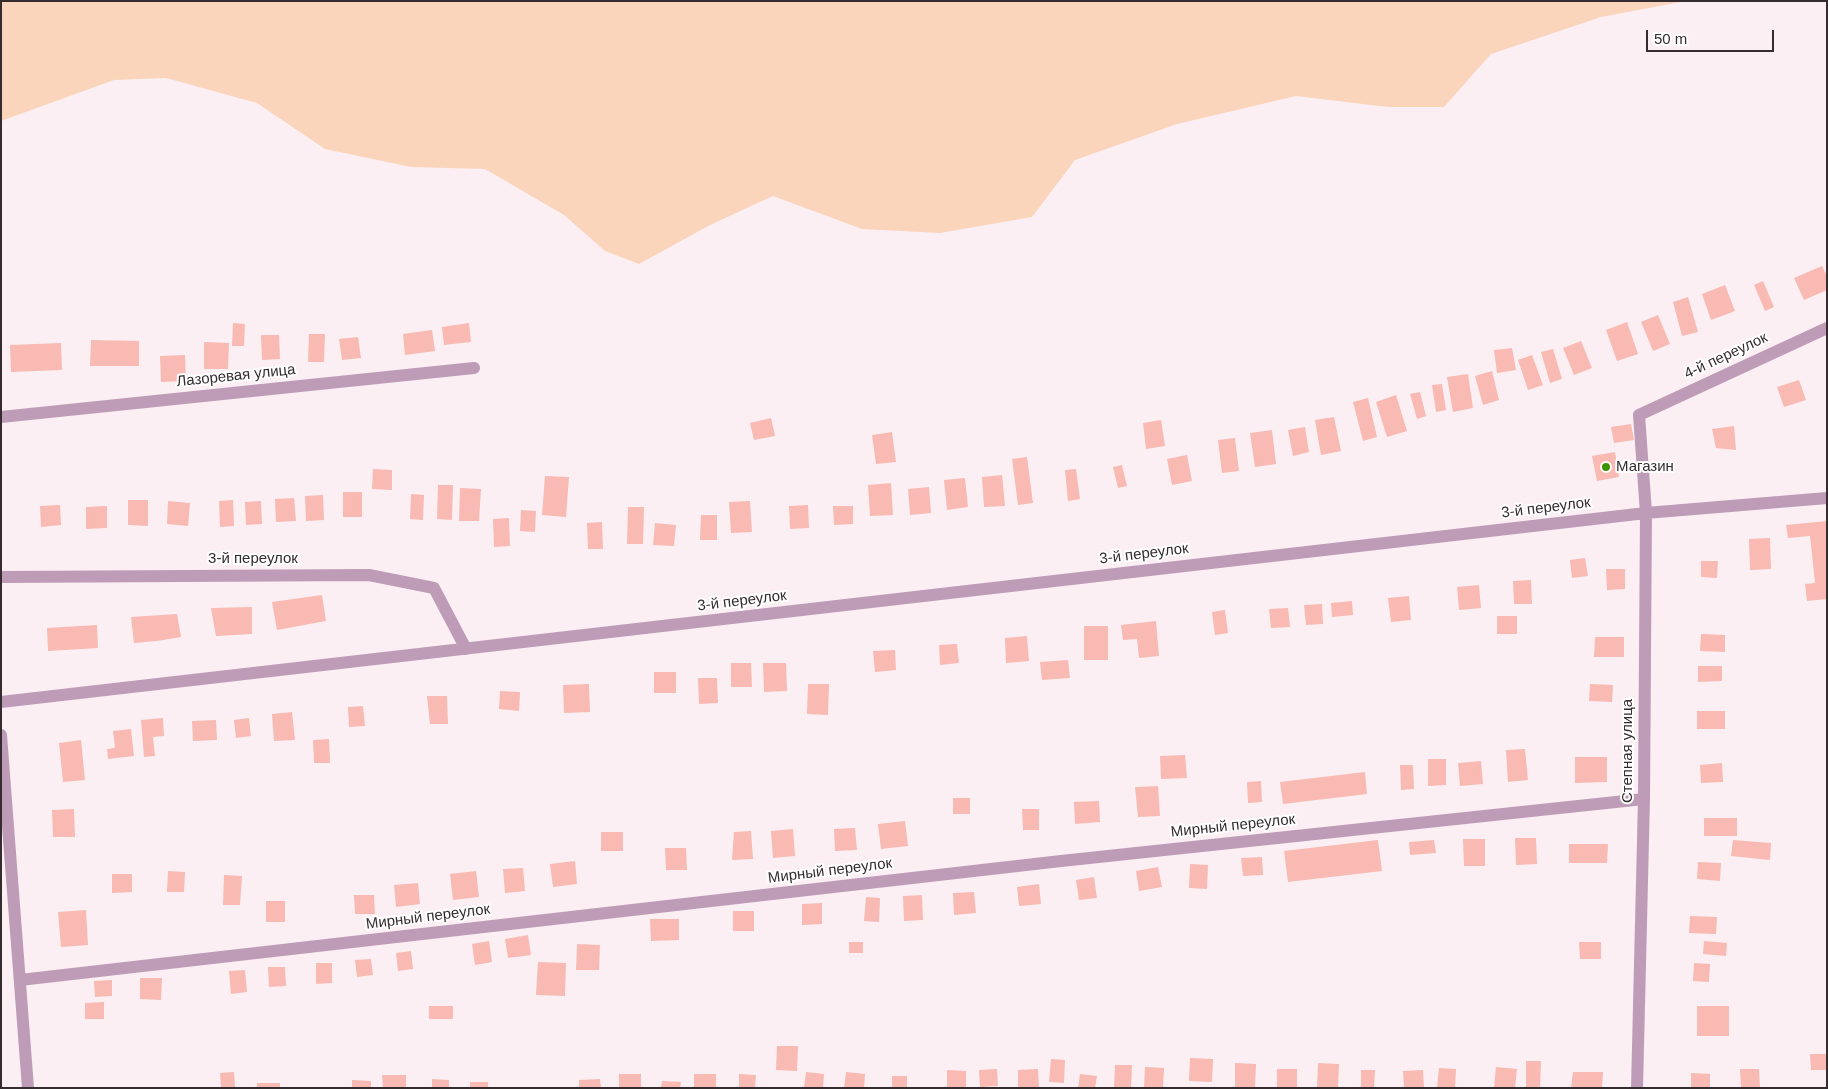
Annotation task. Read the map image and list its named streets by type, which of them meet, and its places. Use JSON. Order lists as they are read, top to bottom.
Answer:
{
  "streets": {
    "street": [
      "4-й переулок",
      "Лазоревая улица",
      "3-й переулок",
      "Степная улица",
      "Мирный переулок"
    ]
  },
  "crossings": [
    ["4-й переулок", "Степная улица"],
    ["3-й переулок", "Степная улица"],
    ["Степная улица", "Мирный переулок"]
  ],
  "places": ["Магазин"],
  "scale_bar": "50 m"
}
